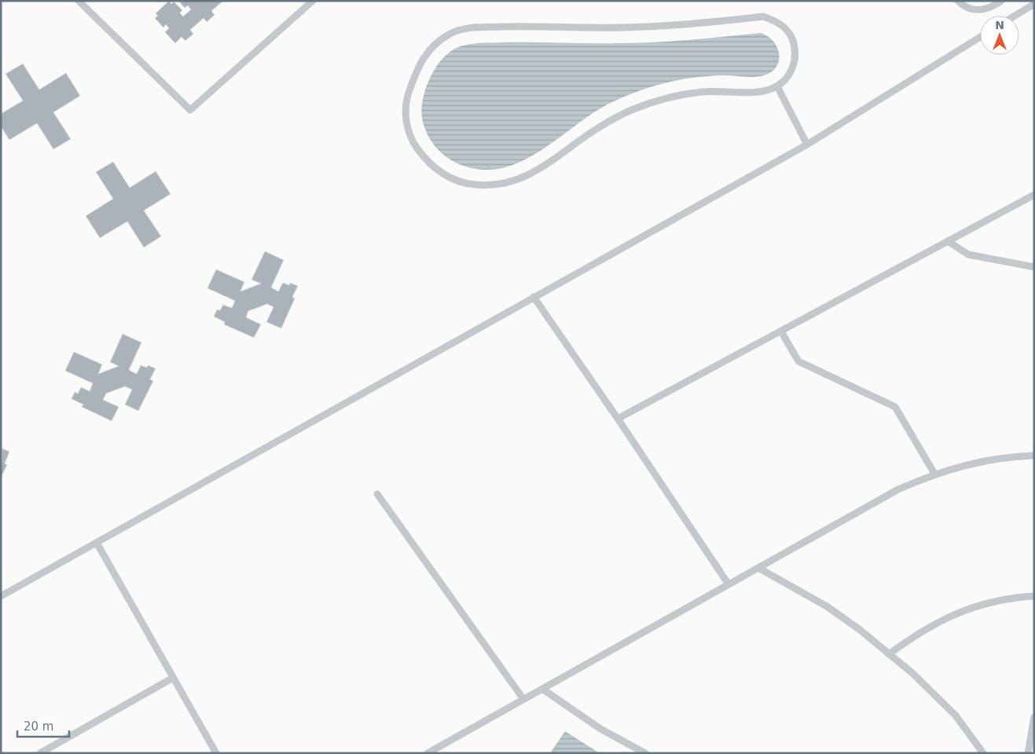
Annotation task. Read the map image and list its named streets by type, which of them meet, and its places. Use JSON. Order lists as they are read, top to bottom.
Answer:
{
  "scale_bar": "20 m",
  "north": "top"
}
